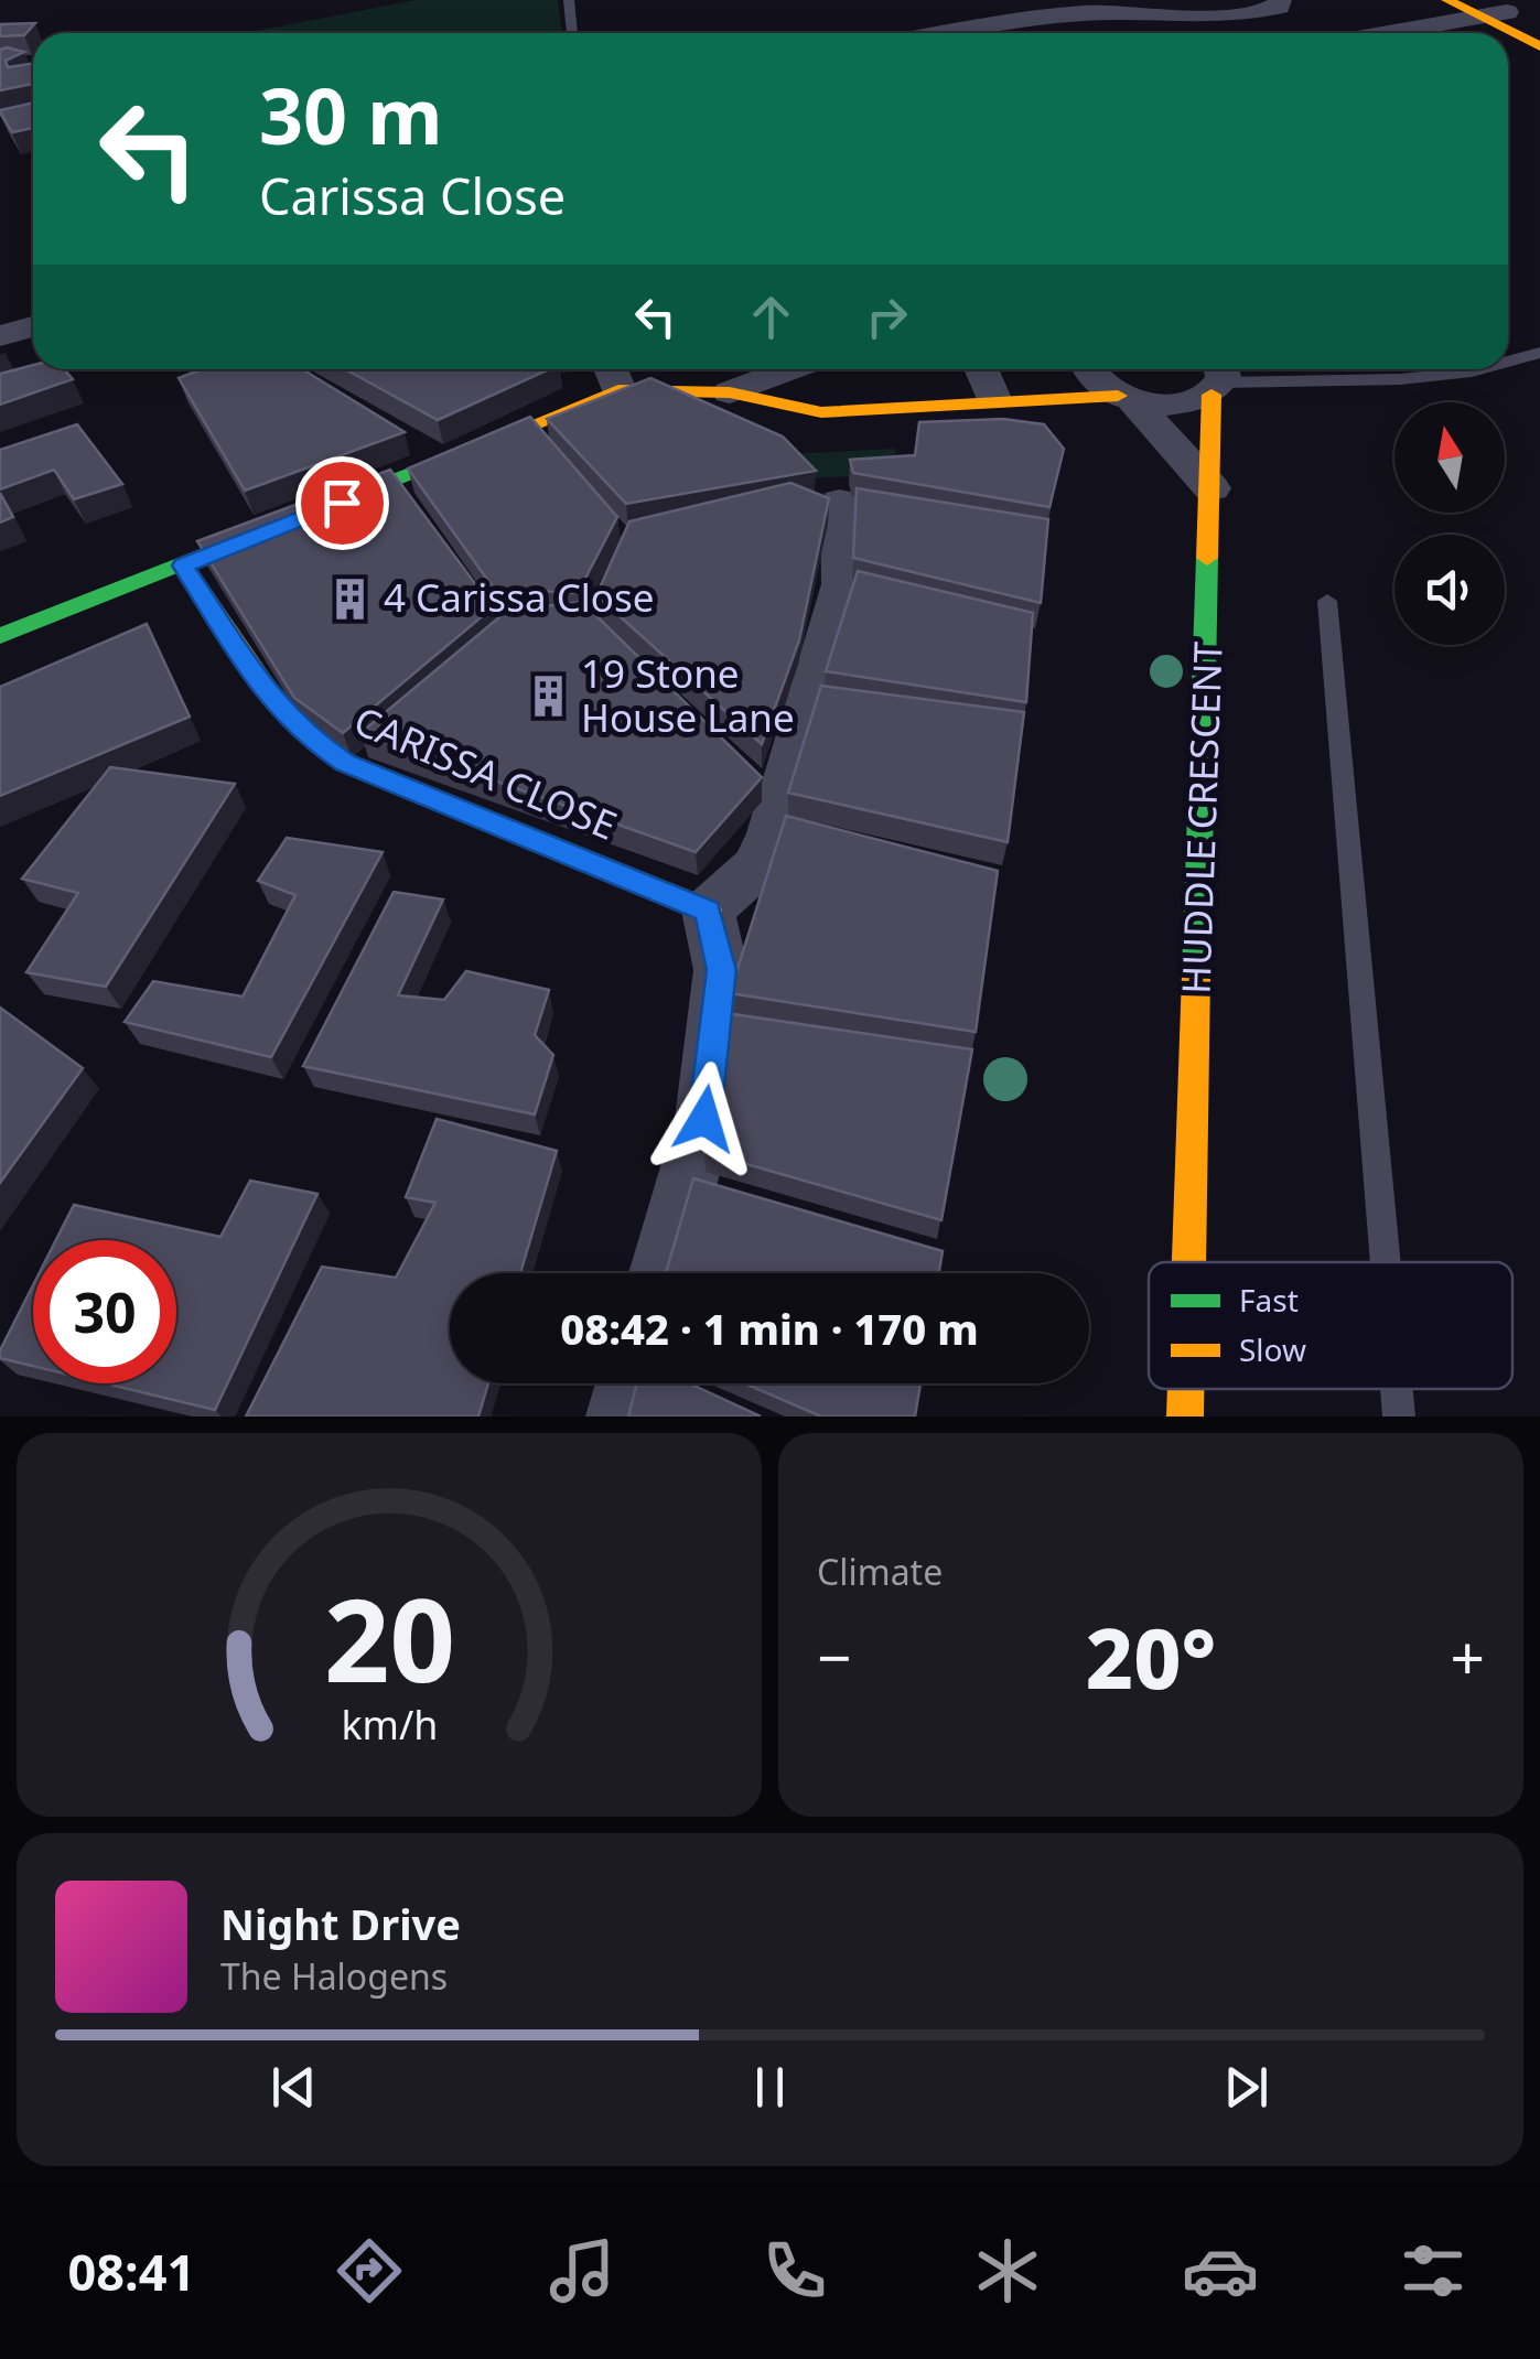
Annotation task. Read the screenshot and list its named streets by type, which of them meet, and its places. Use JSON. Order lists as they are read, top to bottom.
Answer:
{
  "streets": {
    "street": ["CARISSA CLOSE", "HUDDLE CRESCENT"]
  },
  "places": {
    "building": ["4 Carissa Close", "19 Stone House Lane"]
  },
  "legend": ["Fast", "Slow"],
  "north": "top",
  "page": {
    "turn": ["30 m", "Carissa Close"],
    "limit": "30",
    "trip": "08:42 · 1 min · 170 m",
    "tile": "Climate",
    "heat": ["−", "20°", "+"],
    "song": ["Night Drive", "The Halogens"],
    "tabs": "08:41",
    "gauge": ["20", "km/h"]
  }
}
